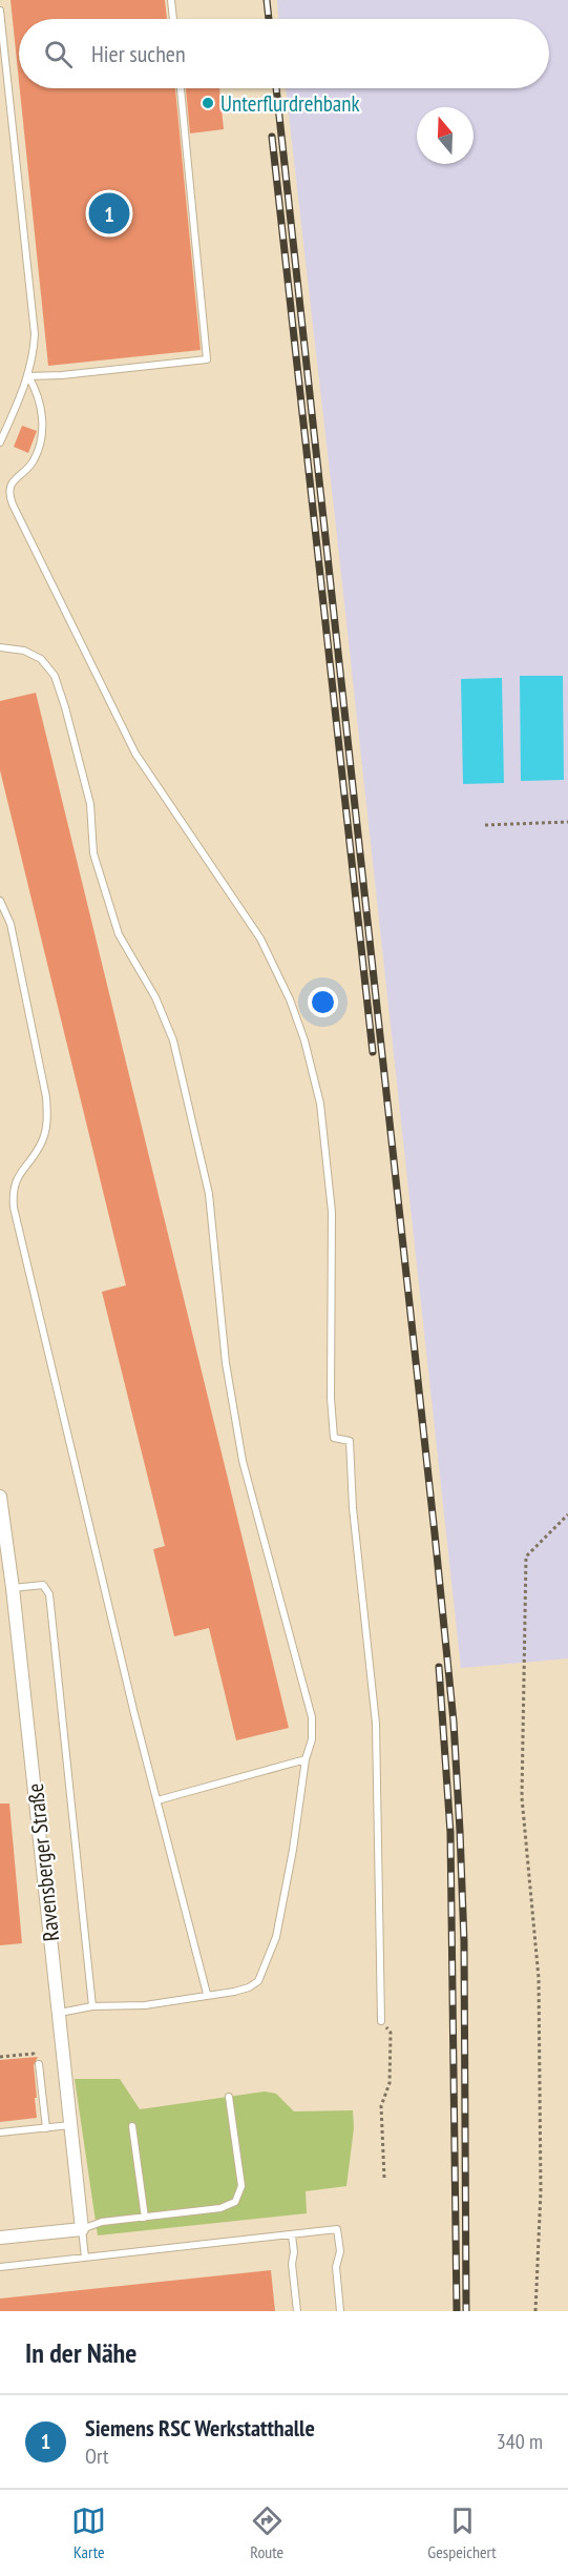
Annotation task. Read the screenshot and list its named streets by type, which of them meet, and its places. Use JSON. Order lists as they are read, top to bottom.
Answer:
{
  "streets": {
    "street": ["Ravensberger Straße"]
  },
  "places": ["Unterflurdrehbank"],
  "north": "top",
  "page": {
    "search": "Hier suchen",
    "pins": "1",
    "heading": "In der Nähe",
    "list": [
      {
        "mark": "1",
        "name": "Siemens RSC Werkstatthalle",
        "note": "Ort",
        "value": "340 m"
      }
    ],
    "nav": ["Karte", "Route", "Gespeichert"]
  }
}
